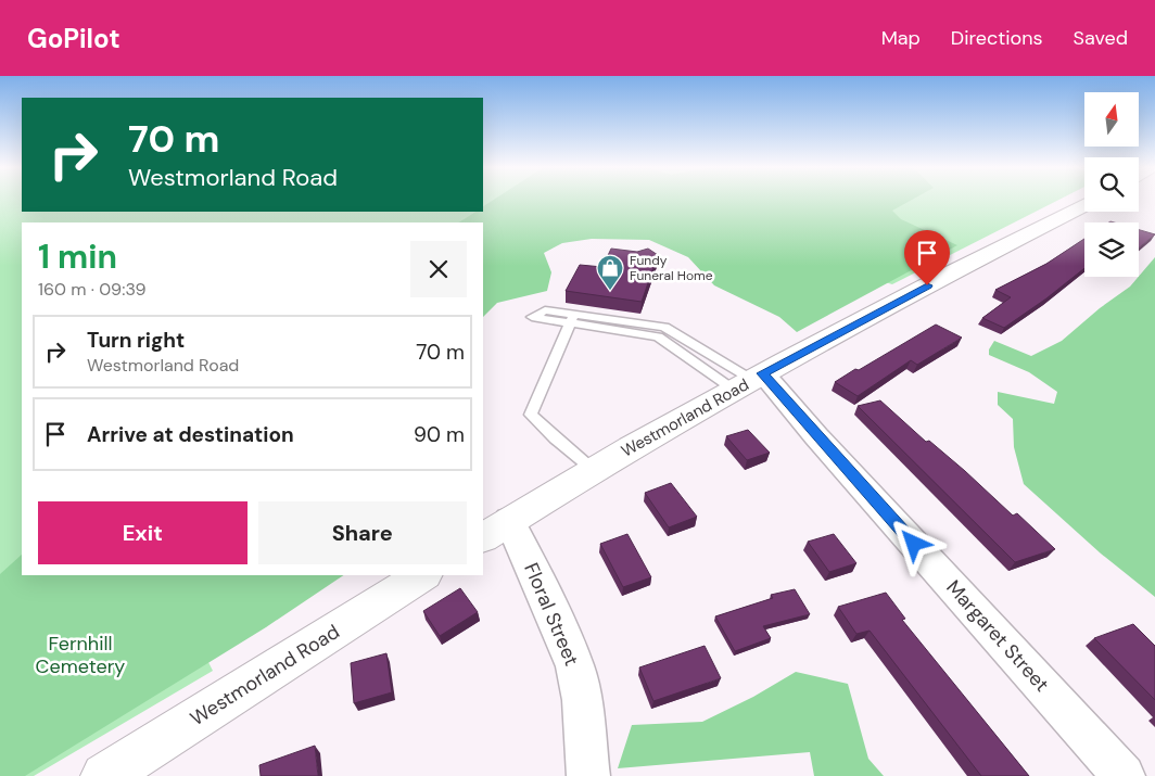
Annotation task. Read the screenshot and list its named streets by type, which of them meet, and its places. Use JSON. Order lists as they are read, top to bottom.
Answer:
{
  "streets": {
    "street": ["Westmorland Road", "Floral Street", "Margaret Street"]
  },
  "crossings": [
    ["Westmorland Road", "Floral Street"],
    ["Westmorland Road", "Margaret Street"]
  ],
  "parks": ["Fernhill Cemetery"],
  "places": {
    "shop": ["Fundy Funeral Home"]
  },
  "north": "top",
  "page": {
    "header": "GoPilot",
    "nav": ["Map", "Directions", "Saved"],
    "turn": ["70 m", "Westmorland Road"],
    "heading": ["1 min", "160 m · 09:39"],
    "list": [
      {
        "name": "Turn right",
        "note": "Westmorland Road",
        "value": "70 m"
      },
      {
        "name": "Arrive at destination",
        "value": "90 m"
      }
    ],
    "buttons": ["Exit", "Share"]
  }
}
